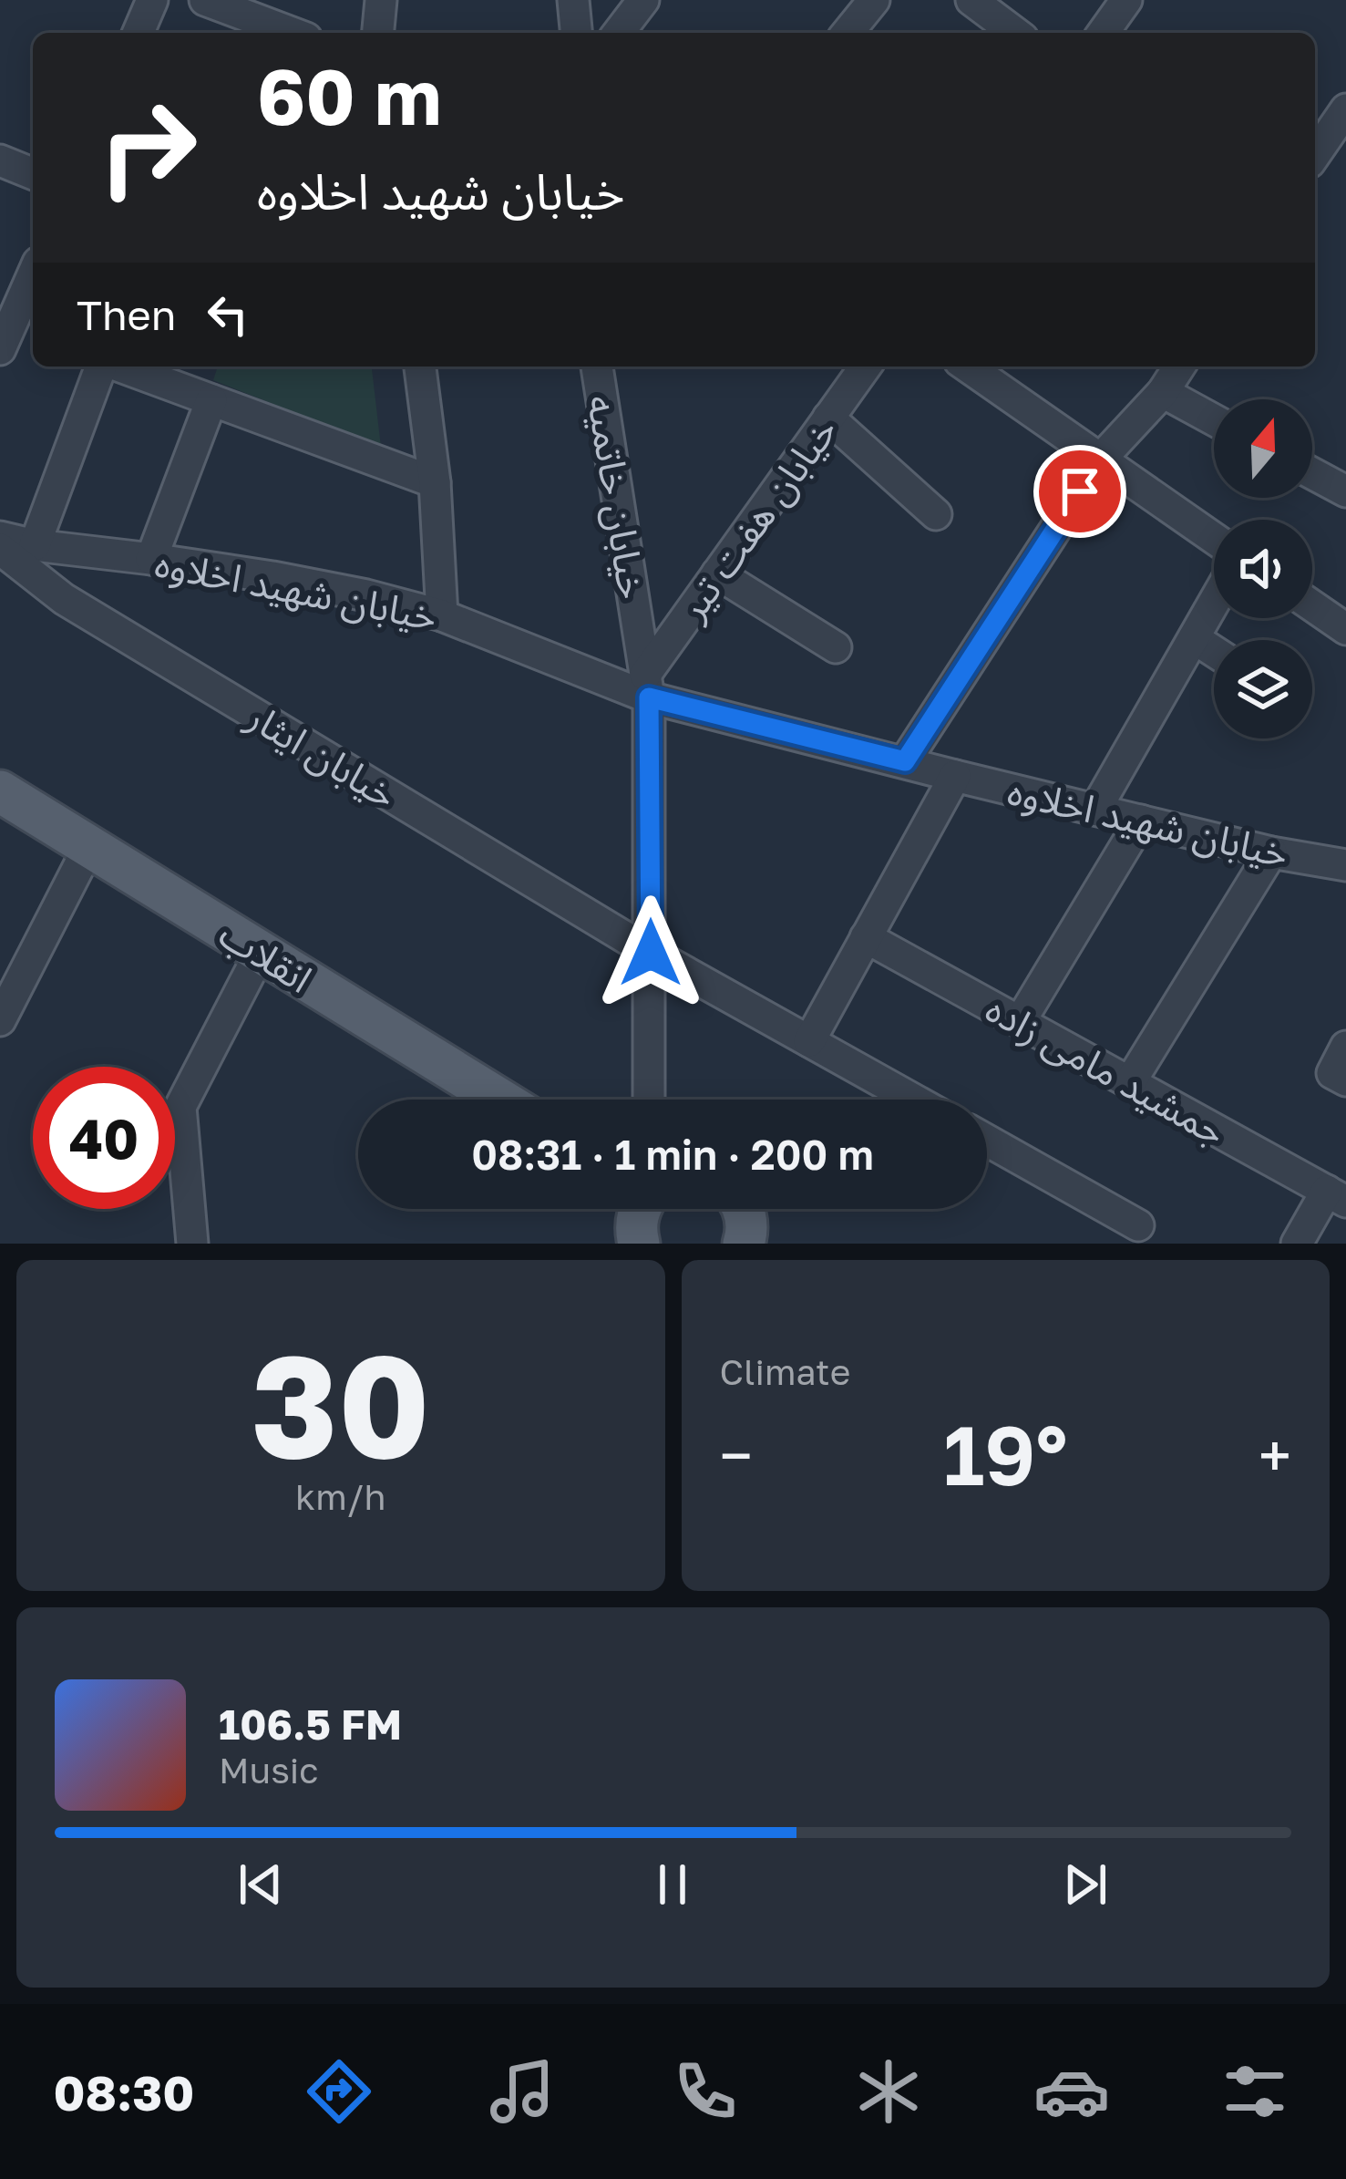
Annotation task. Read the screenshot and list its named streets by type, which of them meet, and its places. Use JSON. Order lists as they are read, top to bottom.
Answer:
{
  "streets": {
    "main road": ["انقلاب"],
    "street": [
      "خیابان خاتمیه",
      "خیابان هفت تیر",
      "خیابان شهید اخلاوه",
      "خیابان ایثار",
      "جمشید مامی زاده"
    ]
  },
  "crossings": [
    ["خیابان خاتمیه", "خیابان هفت تیر"],
    ["خیابان خاتمیه", "خیابان شهید اخلاوه"],
    ["خیابان هفت تیر", "خیابان شهید اخلاوه"]
  ],
  "north": "top",
  "page": {
    "turn": ["60 m", "خیابان شهید اخلاوه"],
    "then": "Then",
    "limit": "40",
    "trip": "08:31 · 1 min · 200 m",
    "tile": [
      ["30", "km/h"],
      "Climate"
    ],
    "heat": ["−", "19°", "+"],
    "song": ["106.5 FM", "Music"],
    "tabs": "08:30"
  }
}
